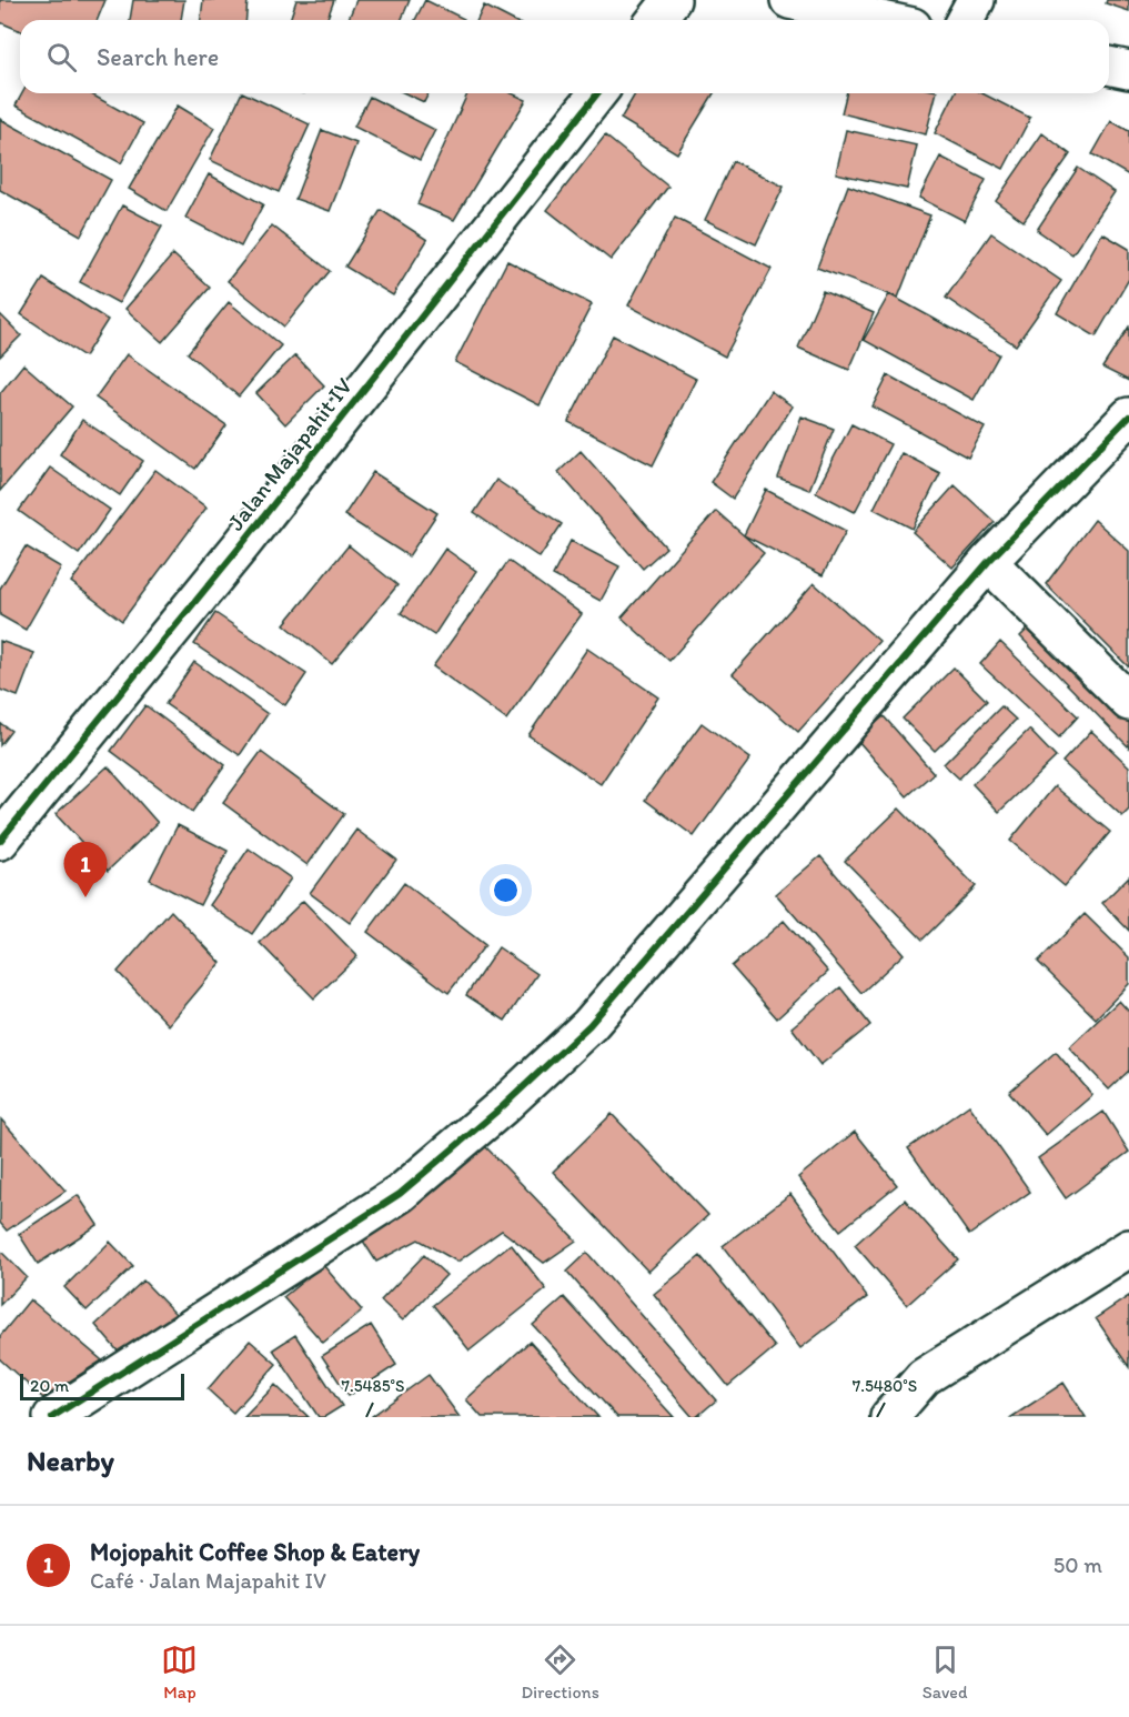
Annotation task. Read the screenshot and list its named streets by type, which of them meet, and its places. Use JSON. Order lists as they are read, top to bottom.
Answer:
{
  "streets": {
    "main road": ["Jalan Majapahit IV"]
  },
  "scale_bar": "20 m",
  "page": {
    "search": "Search here",
    "pins": "1",
    "scale": "20 m",
    "heading": "Nearby",
    "list": [
      {
        "mark": "1",
        "name": "Mojopahit Coffee Shop & Eatery",
        "note": "Café · Jalan Majapahit IV",
        "value": "50 m"
      }
    ],
    "nav": ["Map", "Directions", "Saved"]
  },
  "coordinates": ["7.5485°S", "7.5480°S"]
}
